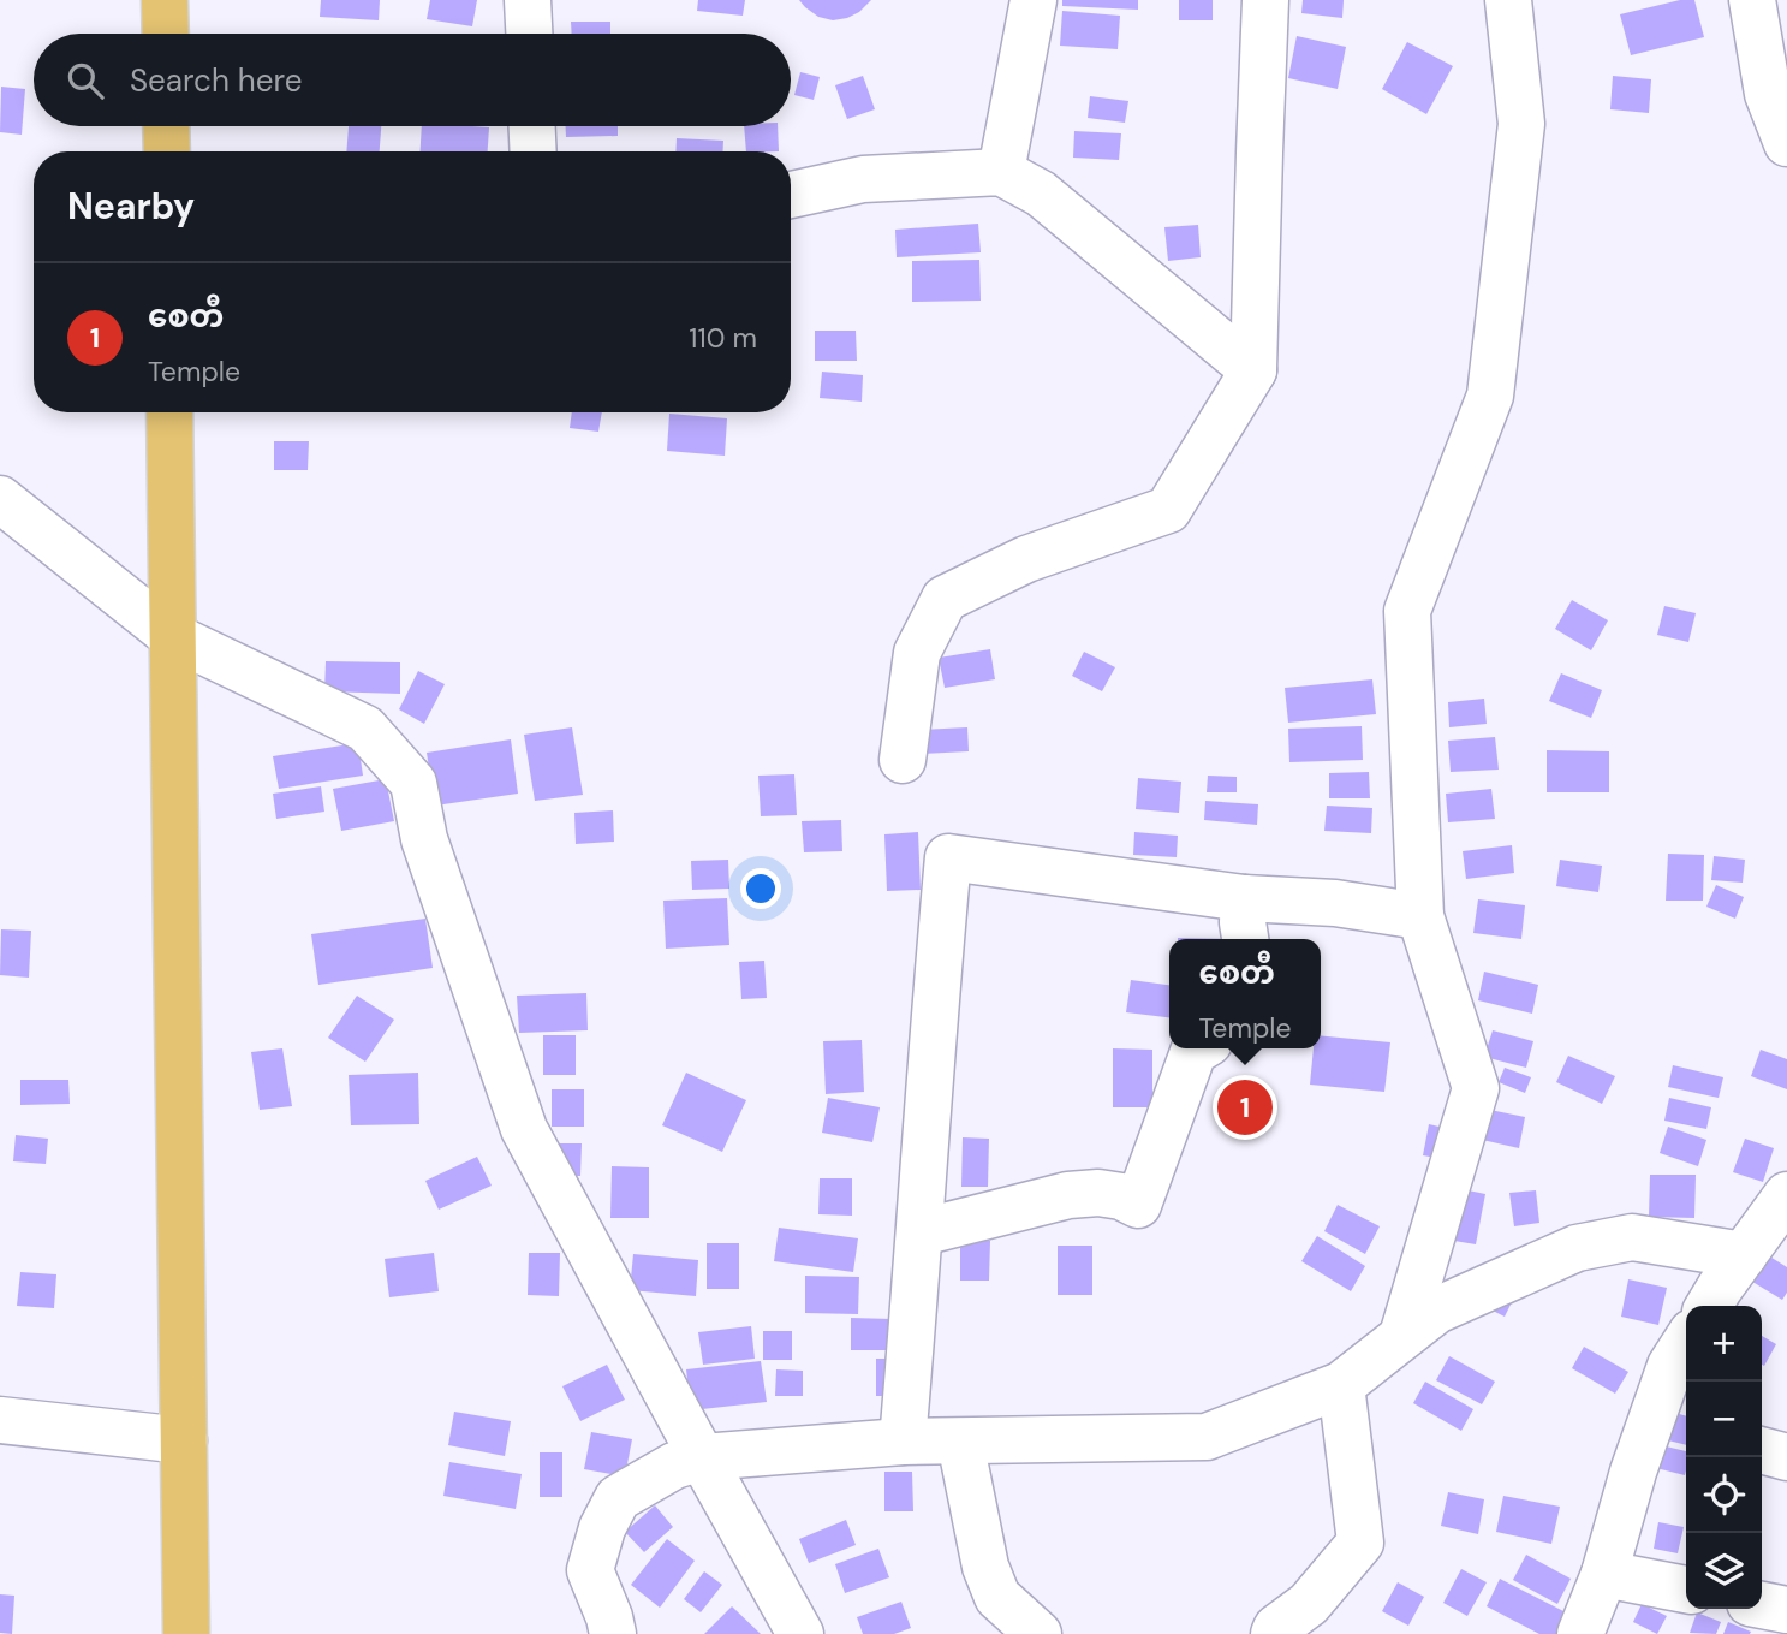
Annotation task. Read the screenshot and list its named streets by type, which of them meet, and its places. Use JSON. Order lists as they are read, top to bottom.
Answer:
{
  "page": {
    "search": "Search here",
    "heading": "Nearby",
    "list": [
      {
        "mark": "1",
        "name": "စေတီ",
        "note": "Temple",
        "value": "110 m"
      }
    ],
    "popup": ["စေတီ", "Temple"],
    "pins": "1",
    "map_buttons": ["+", "−"]
  }
}
